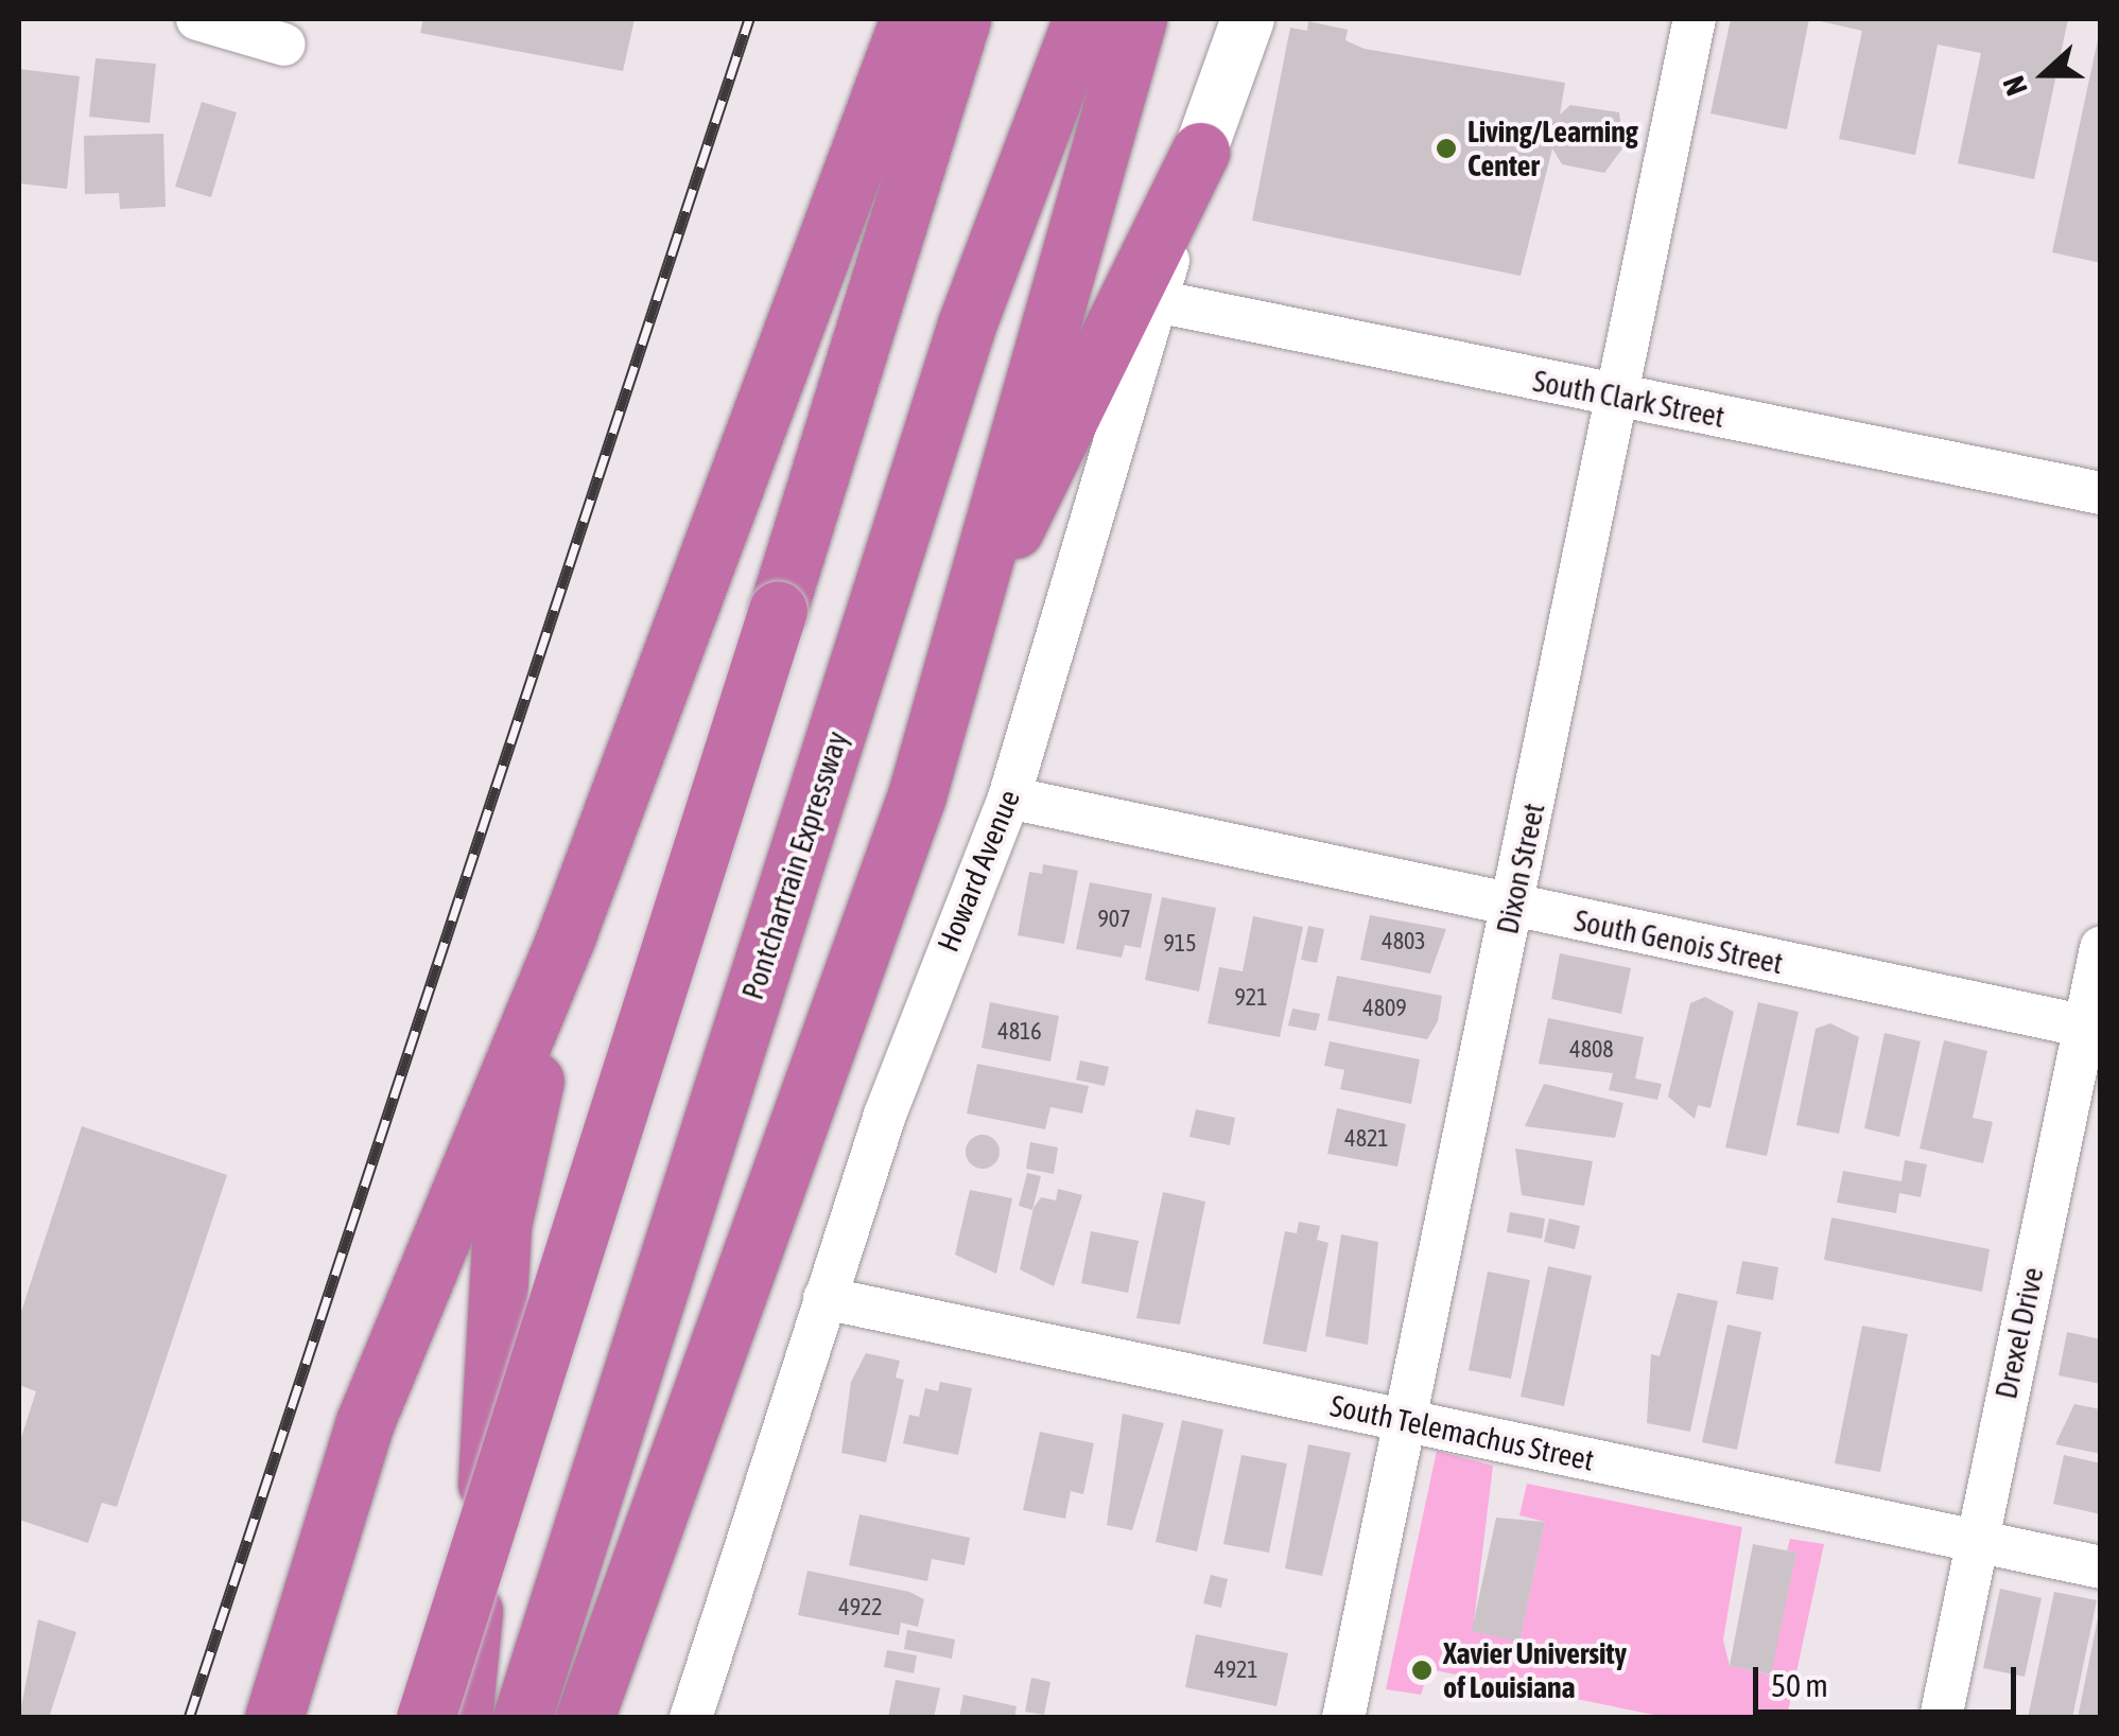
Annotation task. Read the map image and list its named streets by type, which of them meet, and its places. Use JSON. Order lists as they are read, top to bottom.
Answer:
{
  "streets": {
    "highway": ["Pontchartrain Expressway"],
    "street": [
      "South Clark Street",
      "Dixon Street",
      "Howard Avenue",
      "South Genois Street",
      "Drexel Drive",
      "South Telemachus Street"
    ]
  },
  "crossings": [
    ["South Clark Street", "Dixon Street"],
    ["South Clark Street", "Howard Avenue"],
    ["Dixon Street", "South Genois Street"],
    ["Dixon Street", "South Telemachus Street"],
    ["Howard Avenue", "South Genois Street"],
    ["Howard Avenue", "South Telemachus Street"],
    ["South Genois Street", "Drexel Drive"],
    ["Drexel Drive", "South Telemachus Street"]
  ],
  "places": ["Living/Learning Center", "Xavier University of Louisiana"],
  "house_numbers": [
    "907",
    "4803",
    "915",
    "921",
    "4809",
    "4816",
    "4808",
    "4821",
    "4922",
    "4921"
  ],
  "scale_bar": "50 m",
  "north": "left"
}
